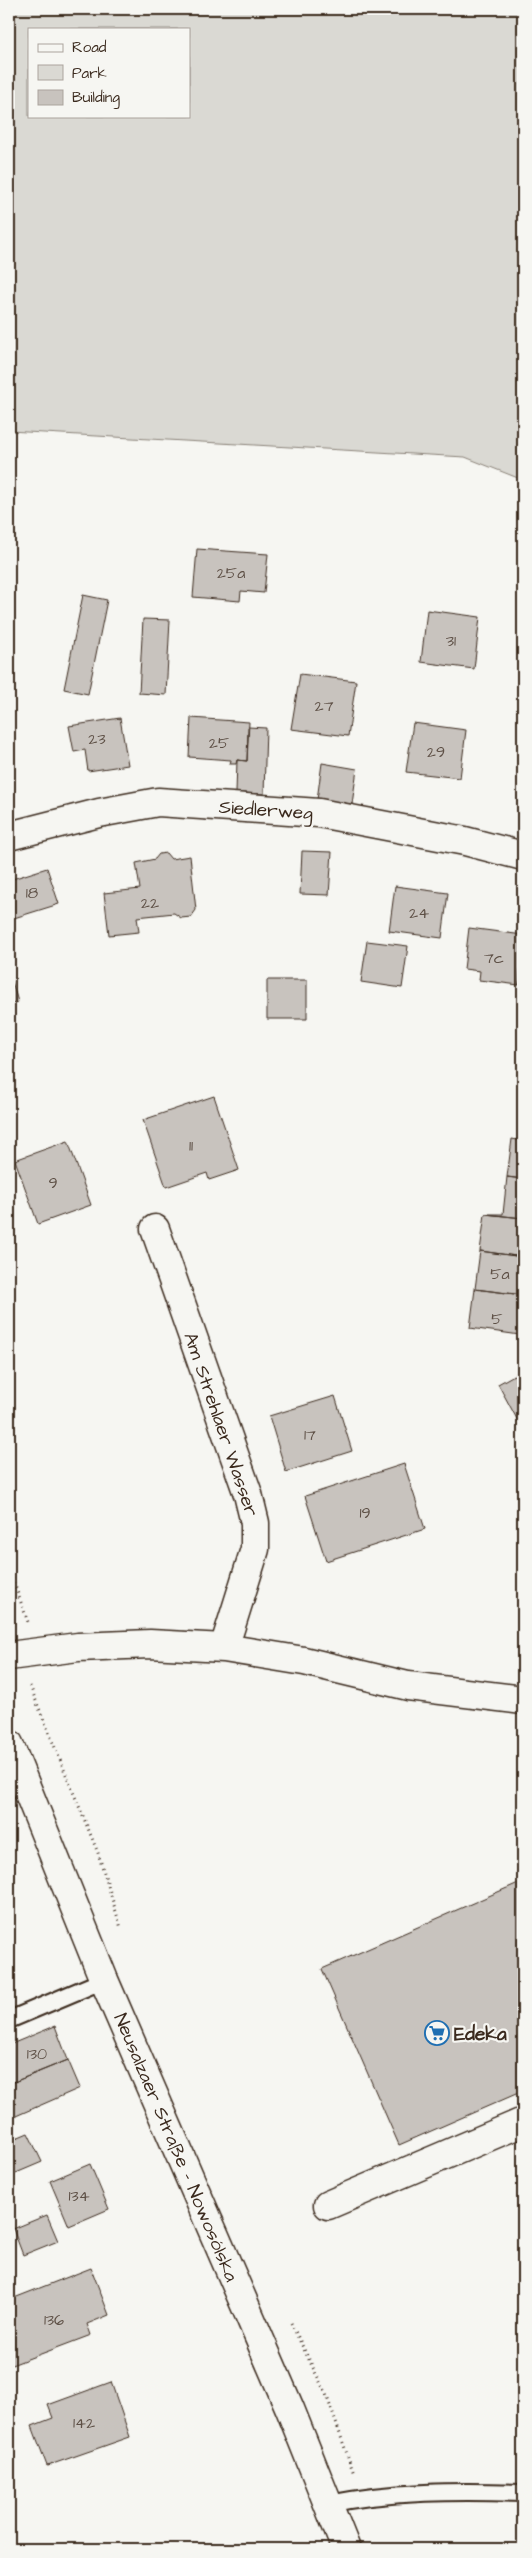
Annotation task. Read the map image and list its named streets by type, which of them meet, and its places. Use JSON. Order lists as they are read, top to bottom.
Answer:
{
  "streets": {
    "street": ["Siedlerweg", "Am Strehlaer Wasser", "Neusalzaer Straße - Nowosólska"]
  },
  "places": {
    "supermarket": ["Edeka"]
  },
  "house_numbers": [
    "25a",
    "31",
    "27",
    "23",
    "25",
    "29",
    "18",
    "22",
    "24",
    "7c",
    "11",
    "9",
    "5a",
    "5",
    "17",
    "19",
    "130",
    "134",
    "136",
    "142"
  ],
  "legend": ["Road", "Park", "Building"]
}
